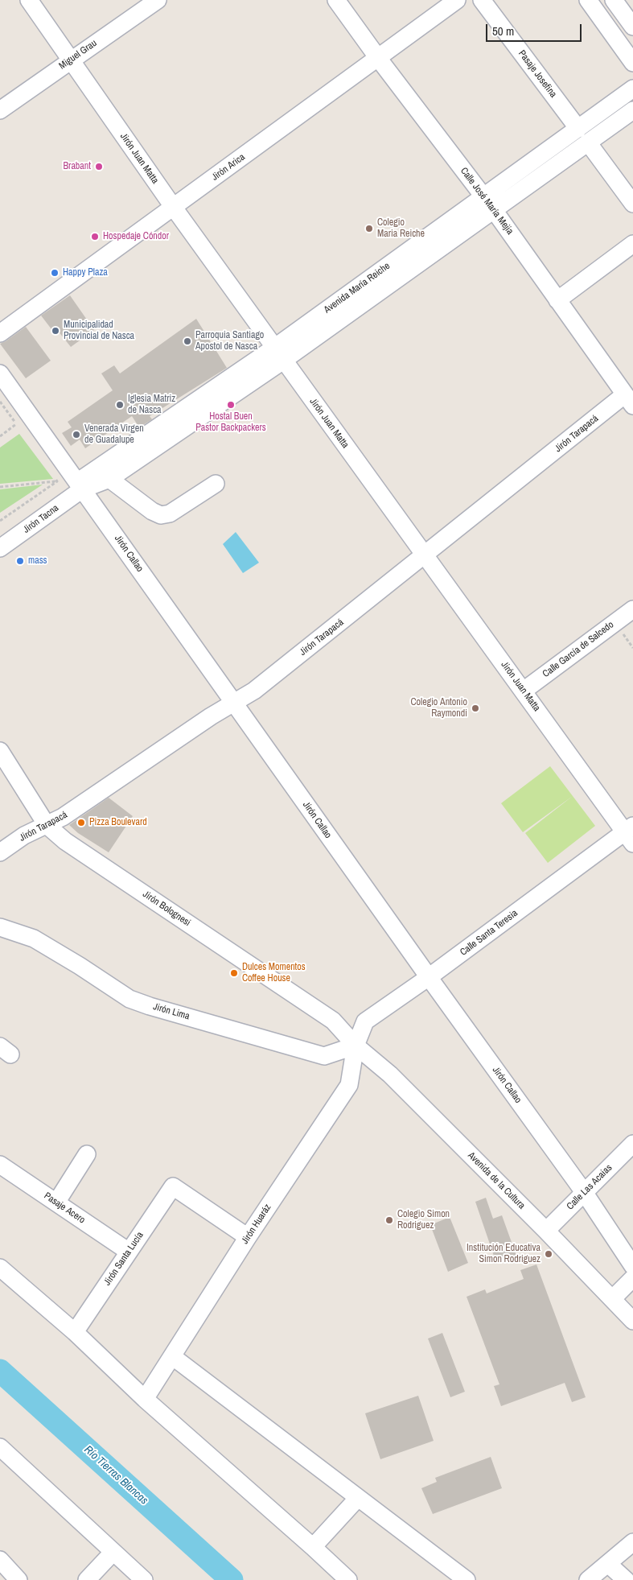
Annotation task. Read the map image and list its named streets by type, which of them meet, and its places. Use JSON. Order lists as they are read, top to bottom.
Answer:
{
  "streets": {
    "street": [
      "Miguel Grau",
      "Pasaje Josefina",
      "Jirón Juan Matta",
      "Jirón Arica",
      "Calle José María Mejia",
      "Avenida María Reiche",
      "Jirón Tarapacá",
      "Jirón Tacna",
      "Jirón Callao",
      "Calle García de Salcedo",
      "Jirón Bolognesi",
      "Calle Santa Teresia",
      "Jirón Lima",
      "Avenida de la Cultura",
      "Calle Las Acaias",
      "Pasaje Acero",
      "Jirón Huaráz",
      "Jirón Santa Lucía"
    ]
  },
  "crossings": [
    ["Miguel Grau", "Jirón Juan Matta"],
    ["Pasaje Josefina", "Avenida María Reiche"],
    ["Jirón Juan Matta", "Jirón Arica"],
    ["Jirón Juan Matta", "Avenida María Reiche"],
    ["Jirón Juan Matta", "Jirón Tarapacá"],
    ["Jirón Juan Matta", "Calle García de Salcedo"],
    ["Jirón Juan Matta", "Calle Santa Teresia"],
    ["Jirón Arica", "Calle José María Mejia"],
    ["Calle José María Mejia", "Avenida María Reiche"],
    ["Calle José María Mejia", "Jirón Tarapacá"],
    ["Avenida María Reiche", "Jirón Tacna"],
    ["Avenida María Reiche", "Jirón Callao"],
    ["Jirón Tarapacá", "Jirón Callao"],
    ["Jirón Tarapacá", "Jirón Bolognesi"],
    ["Jirón Tacna", "Jirón Callao"],
    ["Jirón Callao", "Calle Santa Teresia"],
    ["Jirón Callao", "Calle Las Acaias"],
    ["Jirón Bolognesi", "Calle Santa Teresia"],
    ["Jirón Bolognesi", "Jirón Lima"],
    ["Jirón Bolognesi", "Avenida de la Cultura"],
    ["Jirón Bolognesi", "Jirón Huaráz"],
    ["Calle Santa Teresia", "Jirón Lima"],
    ["Calle Santa Teresia", "Avenida de la Cultura"],
    ["Calle Santa Teresia", "Jirón Huaráz"],
    ["Jirón Lima", "Avenida de la Cultura"],
    ["Jirón Lima", "Jirón Huaráz"],
    ["Avenida de la Cultura", "Calle Las Acaias"],
    ["Avenida de la Cultura", "Jirón Huaráz"],
    ["Pasaje Acero", "Jirón Santa Lucía"],
    ["Jirón Huaráz", "Jirón Santa Lucía"]
  ],
  "water": ["Río Tierras Blancas"],
  "places": [
    "Brabant",
    "Colegio Maria Reiche",
    "Hospedaje Cóndor",
    "Happy Plaza",
    "Municipalidad Provincial de Nasca",
    "Parroquia Santiago Apostol de Nasca",
    "Iglesia Matriz de Nasca",
    "Hostal Buen Pastor Backpackers",
    "Venerada Virgen de Guadalupe",
    "mass",
    "Colegio Antonio Raymondi",
    "Pizza Boulevard",
    "Dulces Momentos Coffee House",
    "Colegio Simon Rodriguez",
    "Institución Educativa Simon Rodriguez"
  ],
  "scale_bar": "50 m"
}
